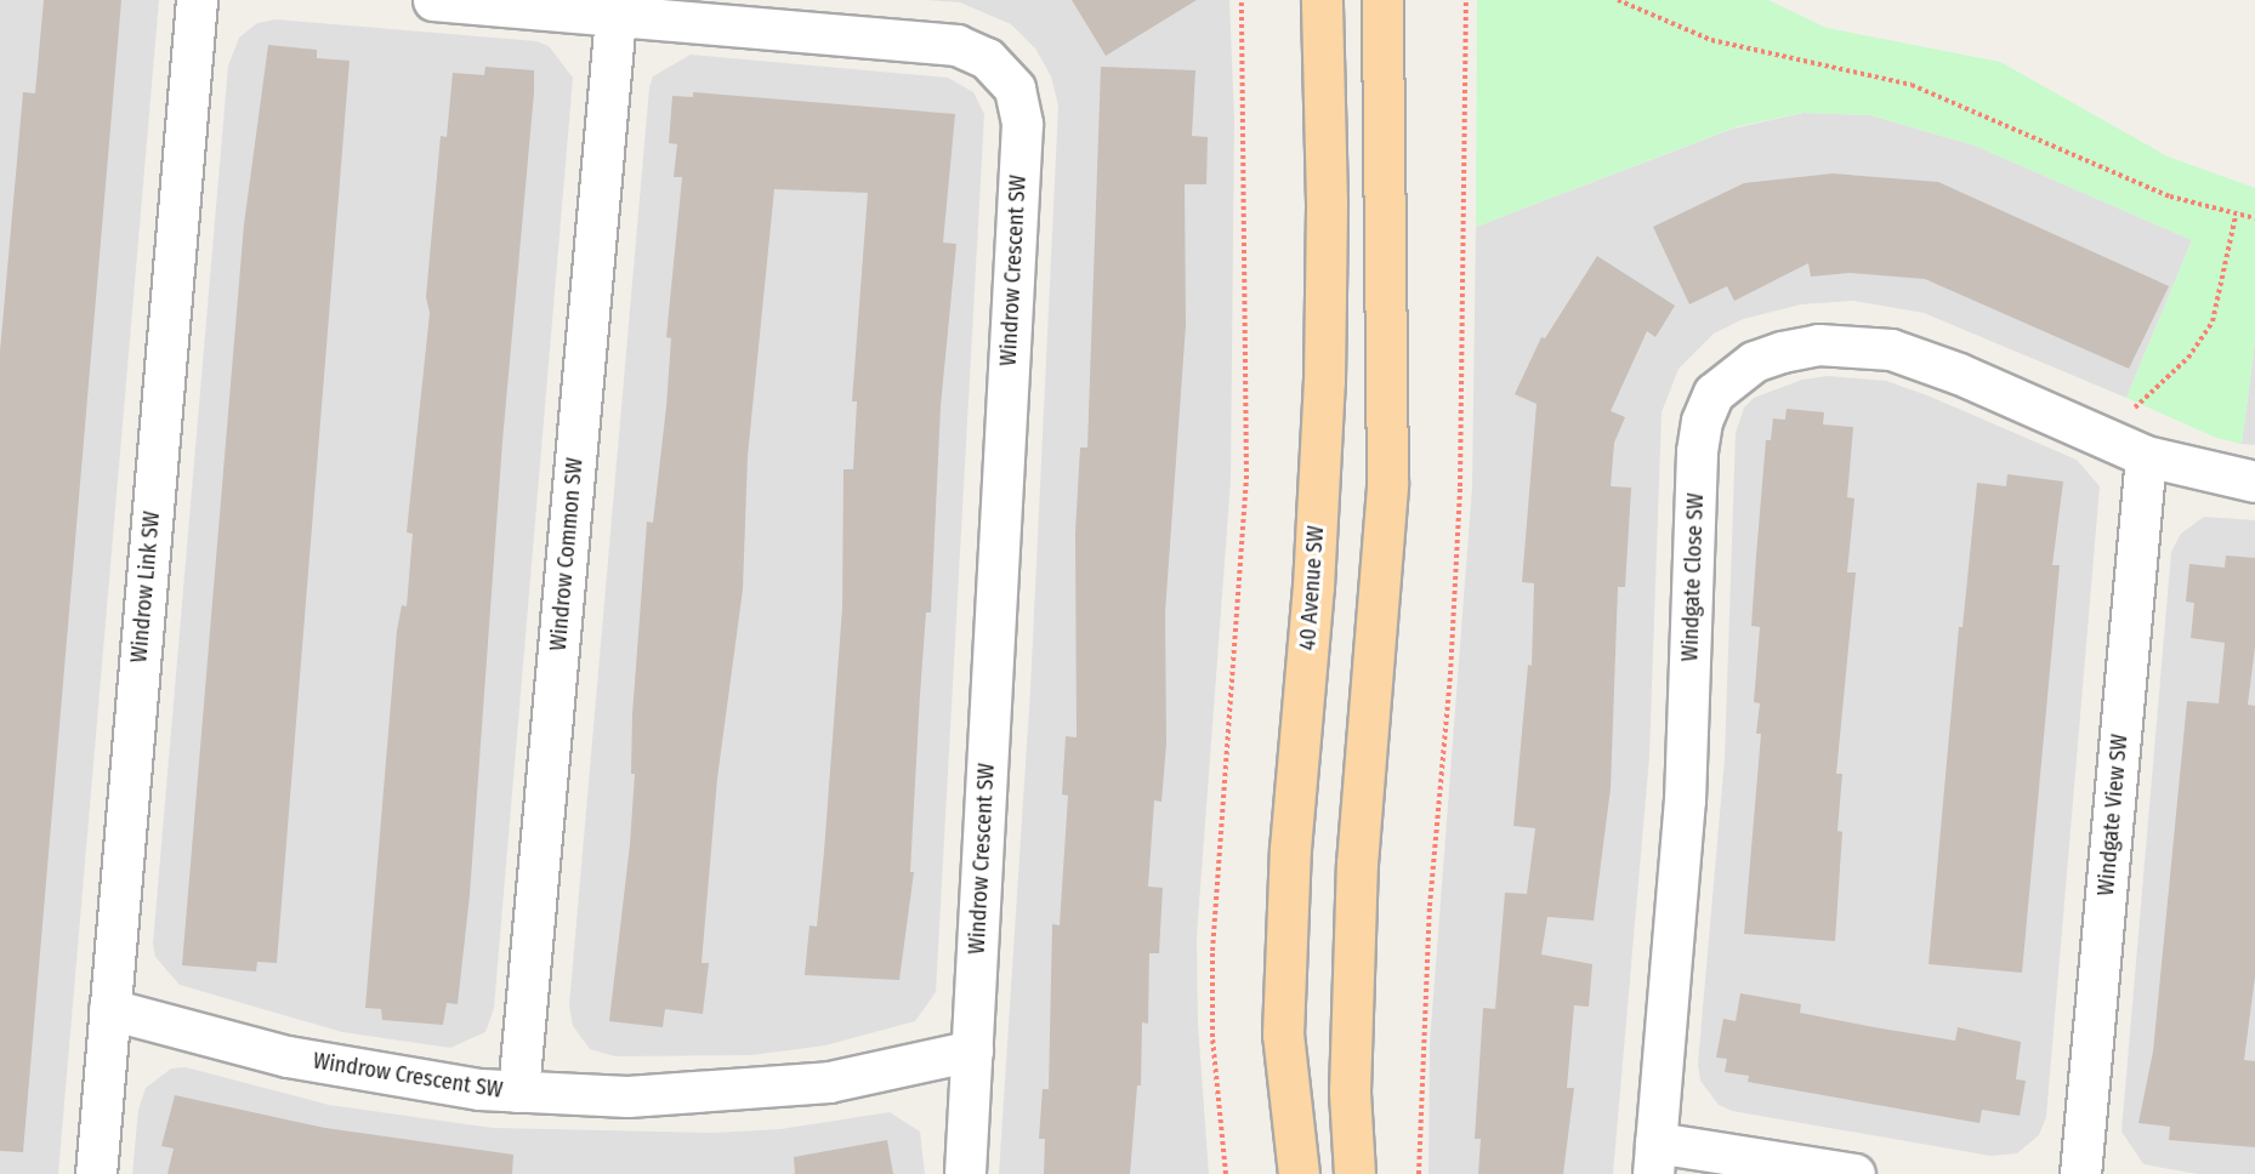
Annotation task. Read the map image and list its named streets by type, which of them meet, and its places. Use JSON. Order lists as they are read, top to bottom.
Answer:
{
  "streets": {
    "main road": ["40 Avenue SW"],
    "street": [
      "Windrow Crescent SW",
      "Windrow Common SW",
      "Windgate Close SW",
      "Windrow Link SW",
      "Windgate View SW"
    ]
  },
  "crossings": [
    ["Windrow Crescent SW", "Windrow Common SW"],
    ["Windrow Crescent SW", "Windrow Link SW"],
    ["Windgate Close SW", "Windgate View SW"]
  ]
}
